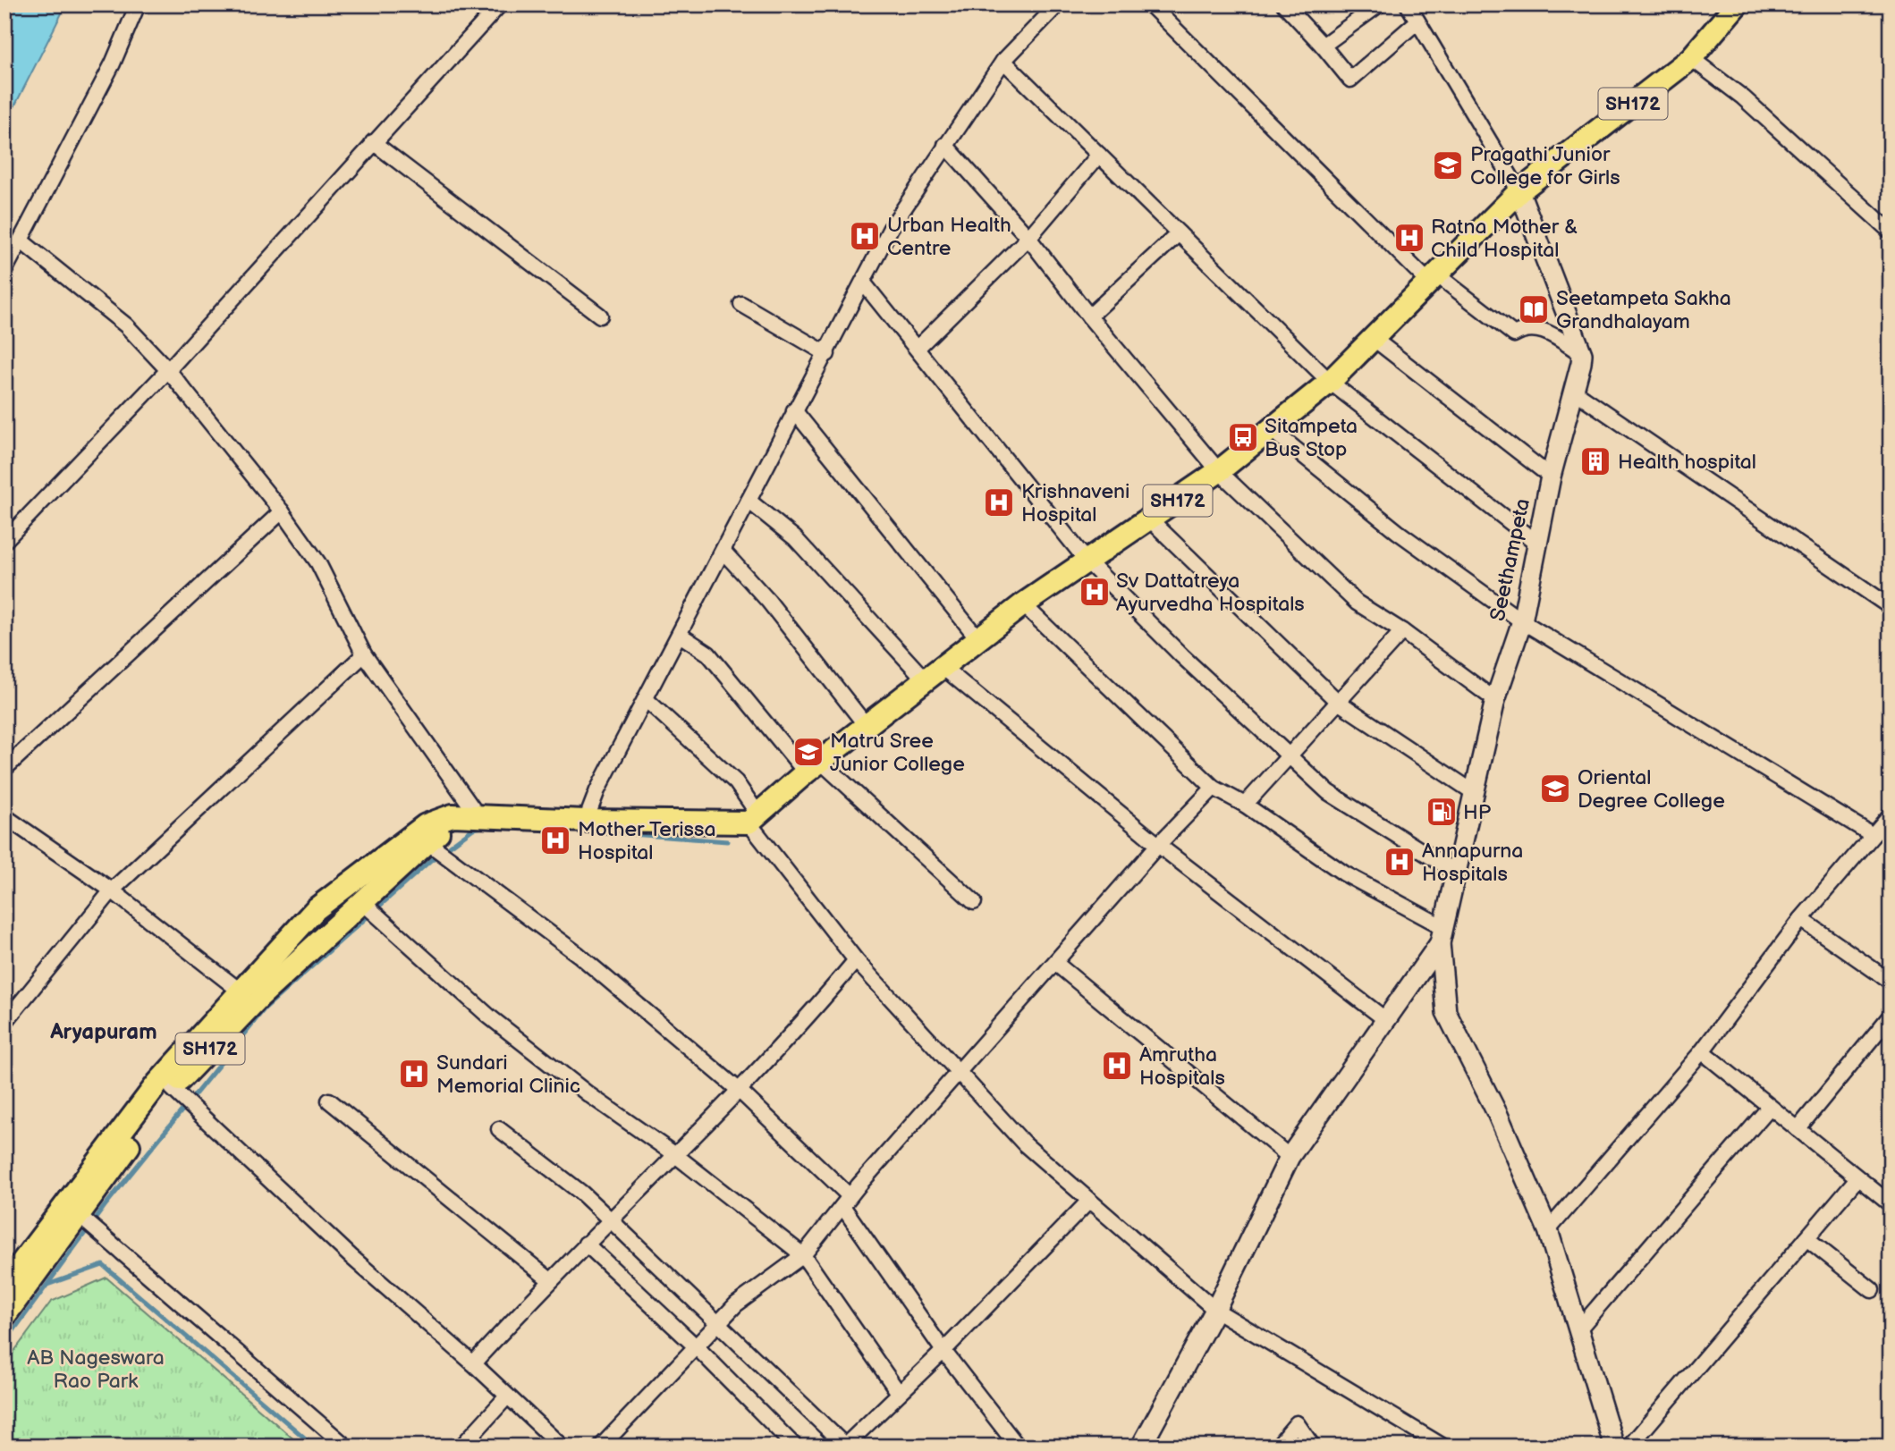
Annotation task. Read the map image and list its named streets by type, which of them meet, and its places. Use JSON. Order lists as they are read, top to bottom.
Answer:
{
  "streets": {
    "main road": ["SH172"],
    "street": ["Seethampeta"]
  },
  "districts": ["Aryapuram"],
  "parks": ["AB Nageswara Rao Park"],
  "places": {
    "school or university": ["Pragathi Junior College for Girls", "Matru Sree Junior College", "Oriental Degree College"],
    "hospital": [
      "Urban Health Centre",
      "Ratna Mother & Child Hospital",
      "Krishnaveni Hospital",
      "Sv Dattatreya Ayurvedha Hospitals",
      "Mother Terissa Hospital",
      "Annapurna Hospitals",
      "Amrutha Hospitals",
      "Sundari Memorial Clinic"
    ],
    "library": ["Seetampeta Sakha Grandhalayam"],
    "bus stop": ["Sitampeta Bus Stop"],
    "building": ["Health hospital"],
    "fuel station": ["HP"]
  }
}
